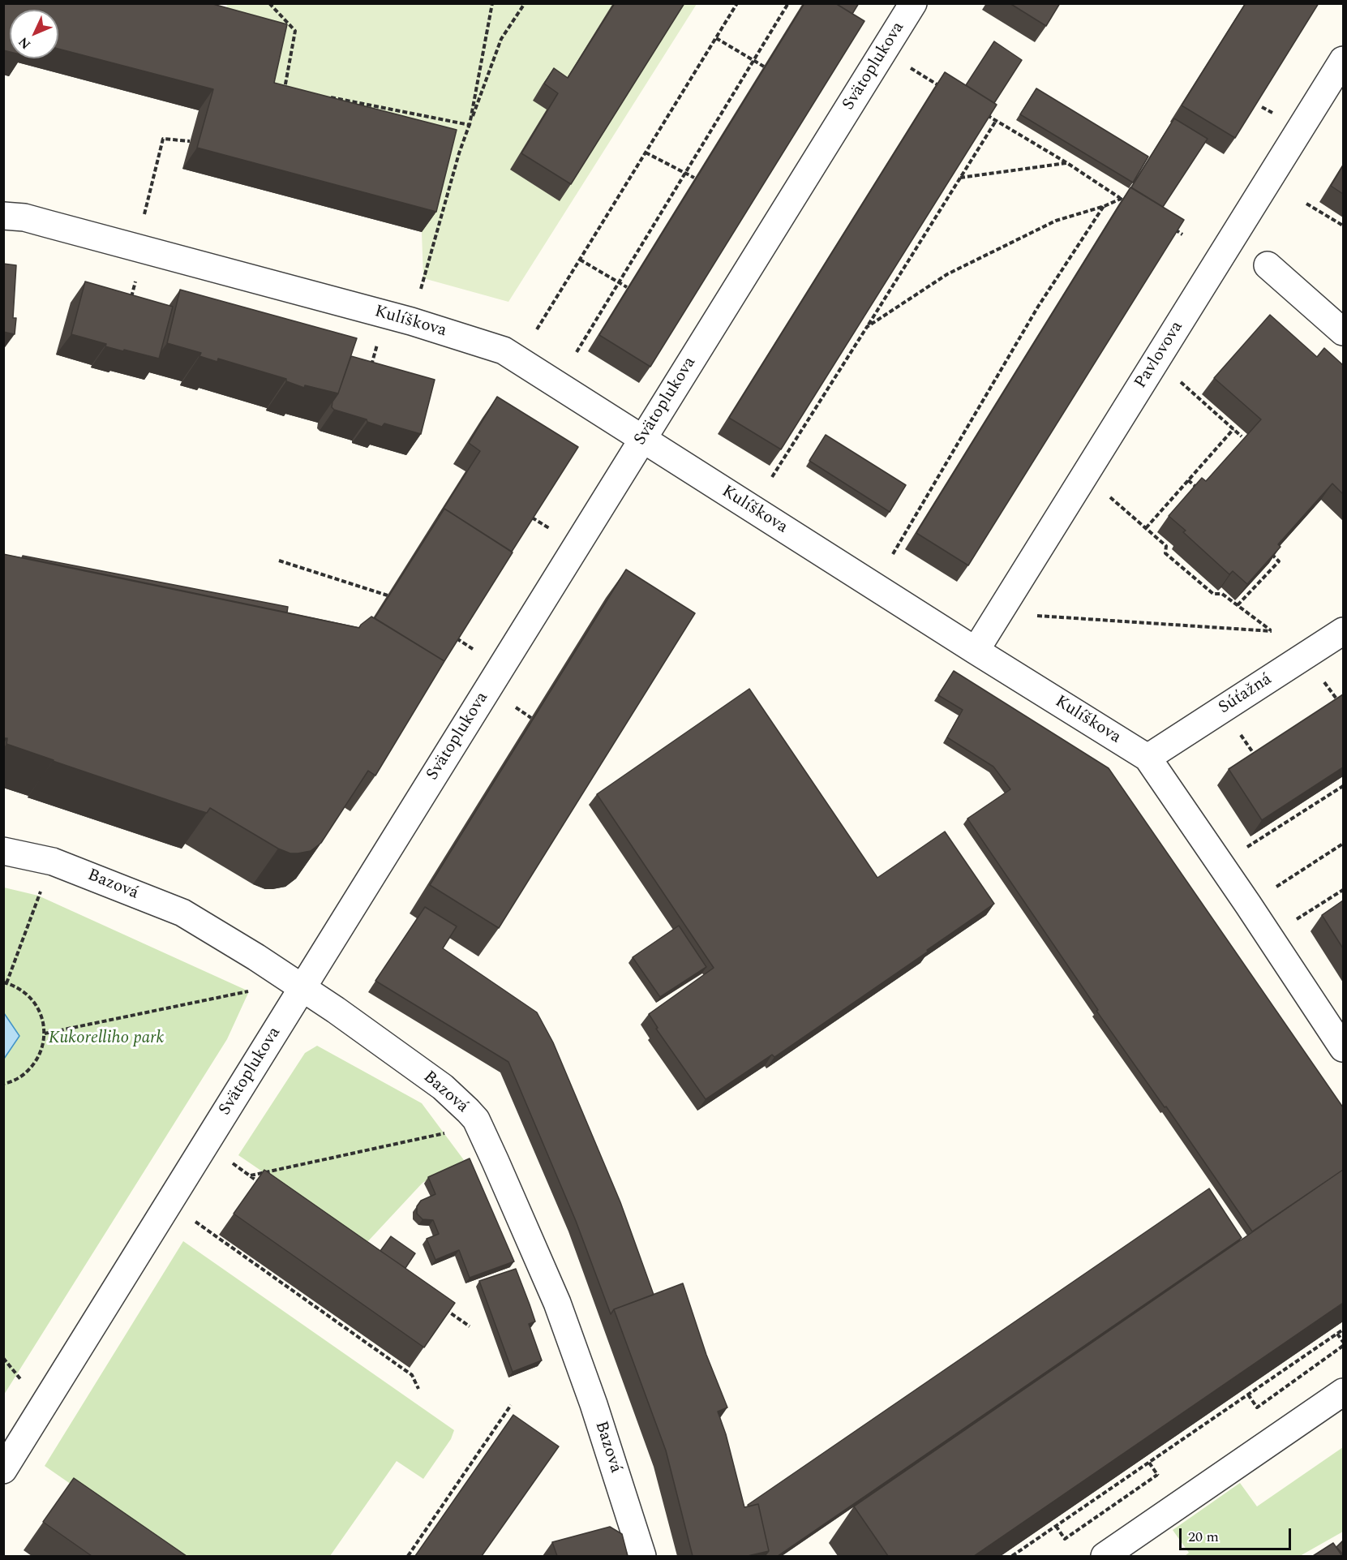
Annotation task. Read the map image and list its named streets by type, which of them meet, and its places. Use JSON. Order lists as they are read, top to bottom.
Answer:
{
  "streets": {
    "street": [
      "Svätoplukova",
      "Kulíškova",
      "Pavlovova",
      "Súťažná",
      "Bazová"
    ]
  },
  "crossings": [
    ["Svätoplukova", "Kulíškova"],
    ["Svätoplukova", "Bazová"],
    ["Kulíškova", "Pavlovova"],
    ["Kulíškova", "Súťažná"]
  ],
  "parks": ["Kukorelliho park"],
  "scale_bar": "20 m",
  "north": "bottom left"
}
